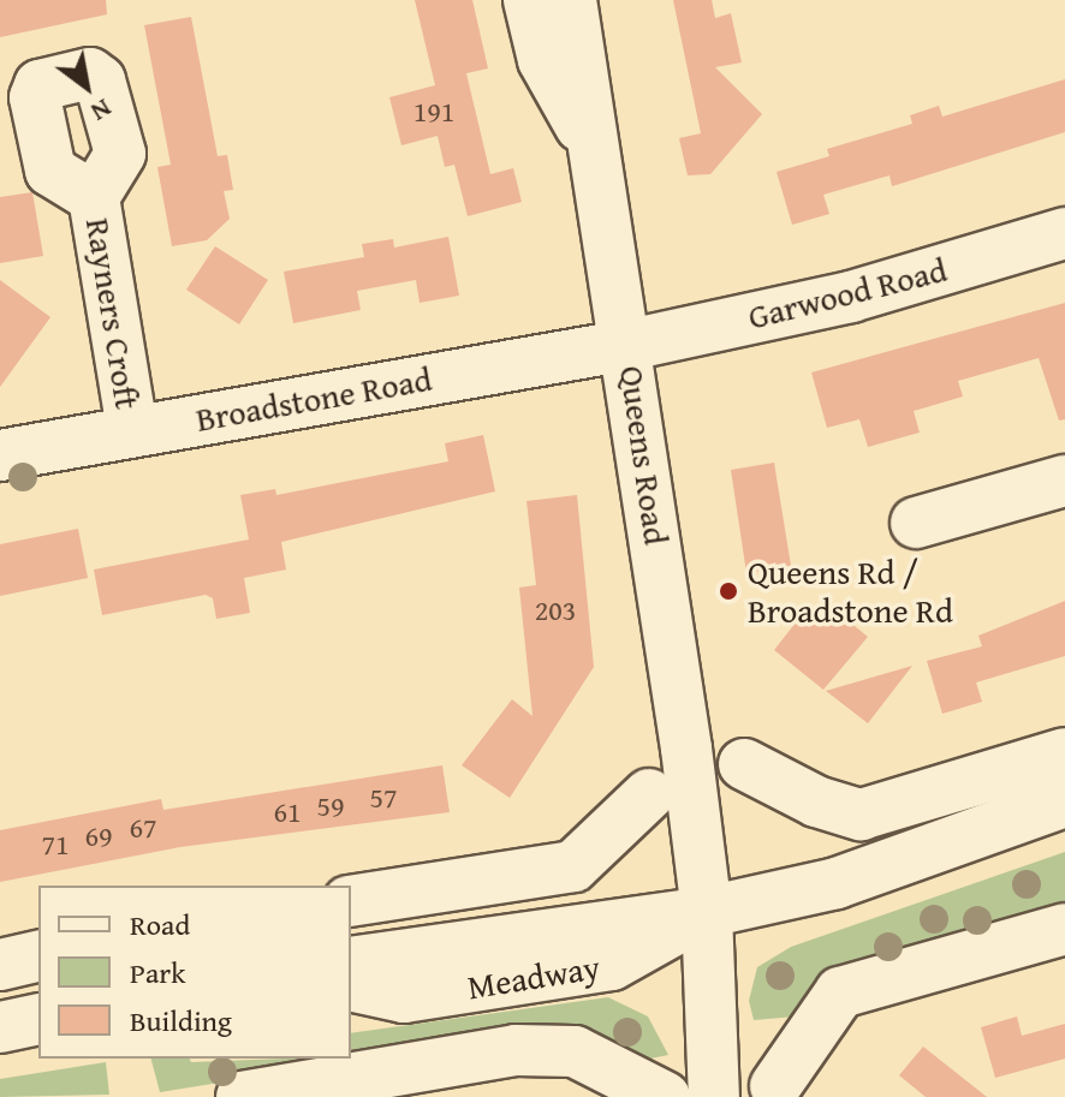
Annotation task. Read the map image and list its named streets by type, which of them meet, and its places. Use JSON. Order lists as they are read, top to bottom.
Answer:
{
  "streets": {
    "street": [
      "Garwood Road",
      "Rayners Croft",
      "Broadstone Road",
      "Queens Road",
      "Meadway"
    ]
  },
  "crossings": [
    ["Garwood Road", "Broadstone Road"],
    ["Garwood Road", "Queens Road"],
    ["Rayners Croft", "Broadstone Road"],
    ["Broadstone Road", "Queens Road"],
    ["Queens Road", "Meadway"]
  ],
  "places": ["Queens Rd / Broadstone Rd"],
  "house_numbers": [
    "191",
    "203",
    "57",
    "59",
    "61",
    "67",
    "69",
    "71"
  ],
  "legend": ["Road", "Park", "Building"],
  "north": "bottom right"
}
